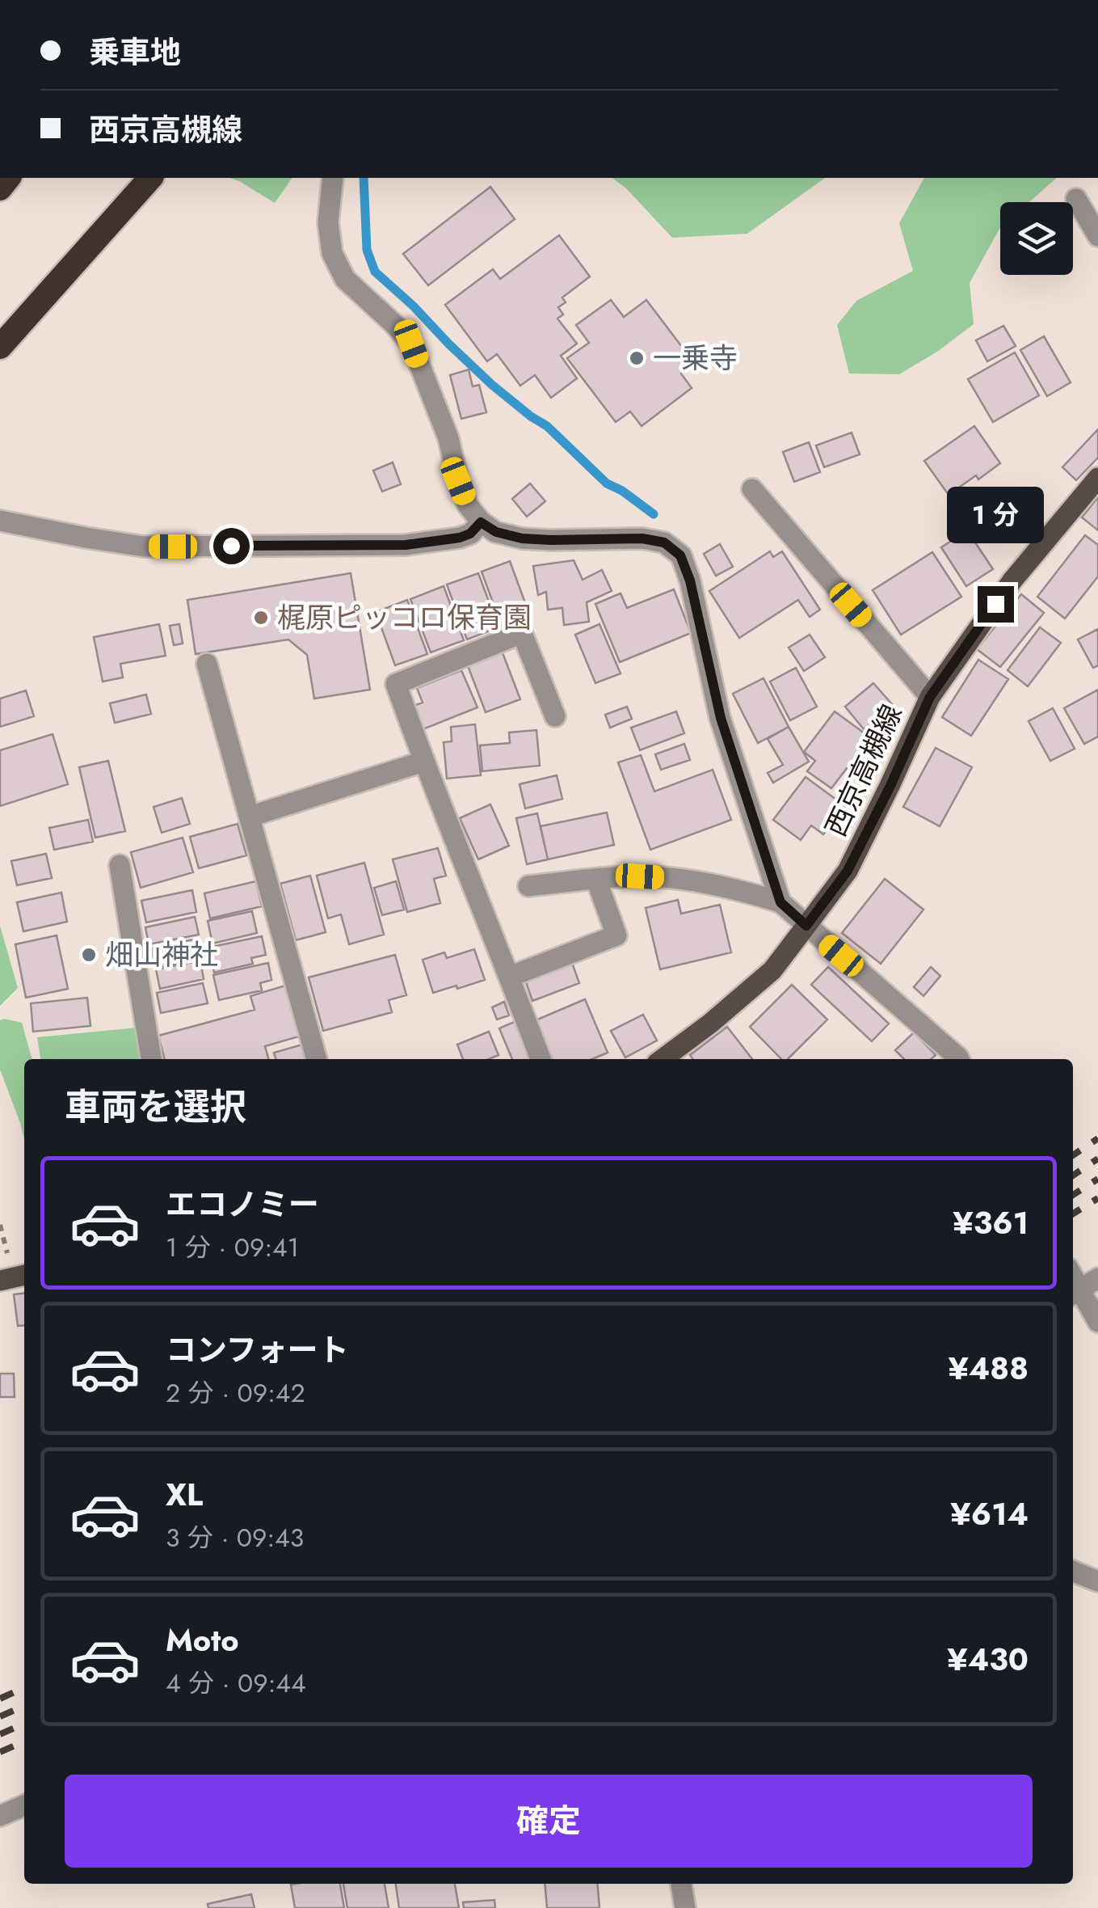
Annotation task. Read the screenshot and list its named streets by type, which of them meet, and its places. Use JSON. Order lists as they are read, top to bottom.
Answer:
{
  "streets": {
    "main road": ["西京高槻線"]
  },
  "places": ["一乗寺", "梶原ピッコロ保育園", "畑山神社"],
  "page": {
    "banner": ["乗車地", "西京高槻線"],
    "bubble": "1 分",
    "heading": "車両を選択",
    "list": [
      {
        "name": "エコノミー",
        "note": "1 分 · 09:41",
        "value": "¥361"
      },
      {
        "name": "コンフォート",
        "note": "2 分 · 09:42",
        "value": "¥488"
      },
      {
        "name": "XL",
        "note": "3 分 · 09:43",
        "value": "¥614"
      },
      {
        "name": "Moto",
        "note": "4 分 · 09:44",
        "value": "¥430"
      }
    ],
    "buttons": "確定"
  }
}
